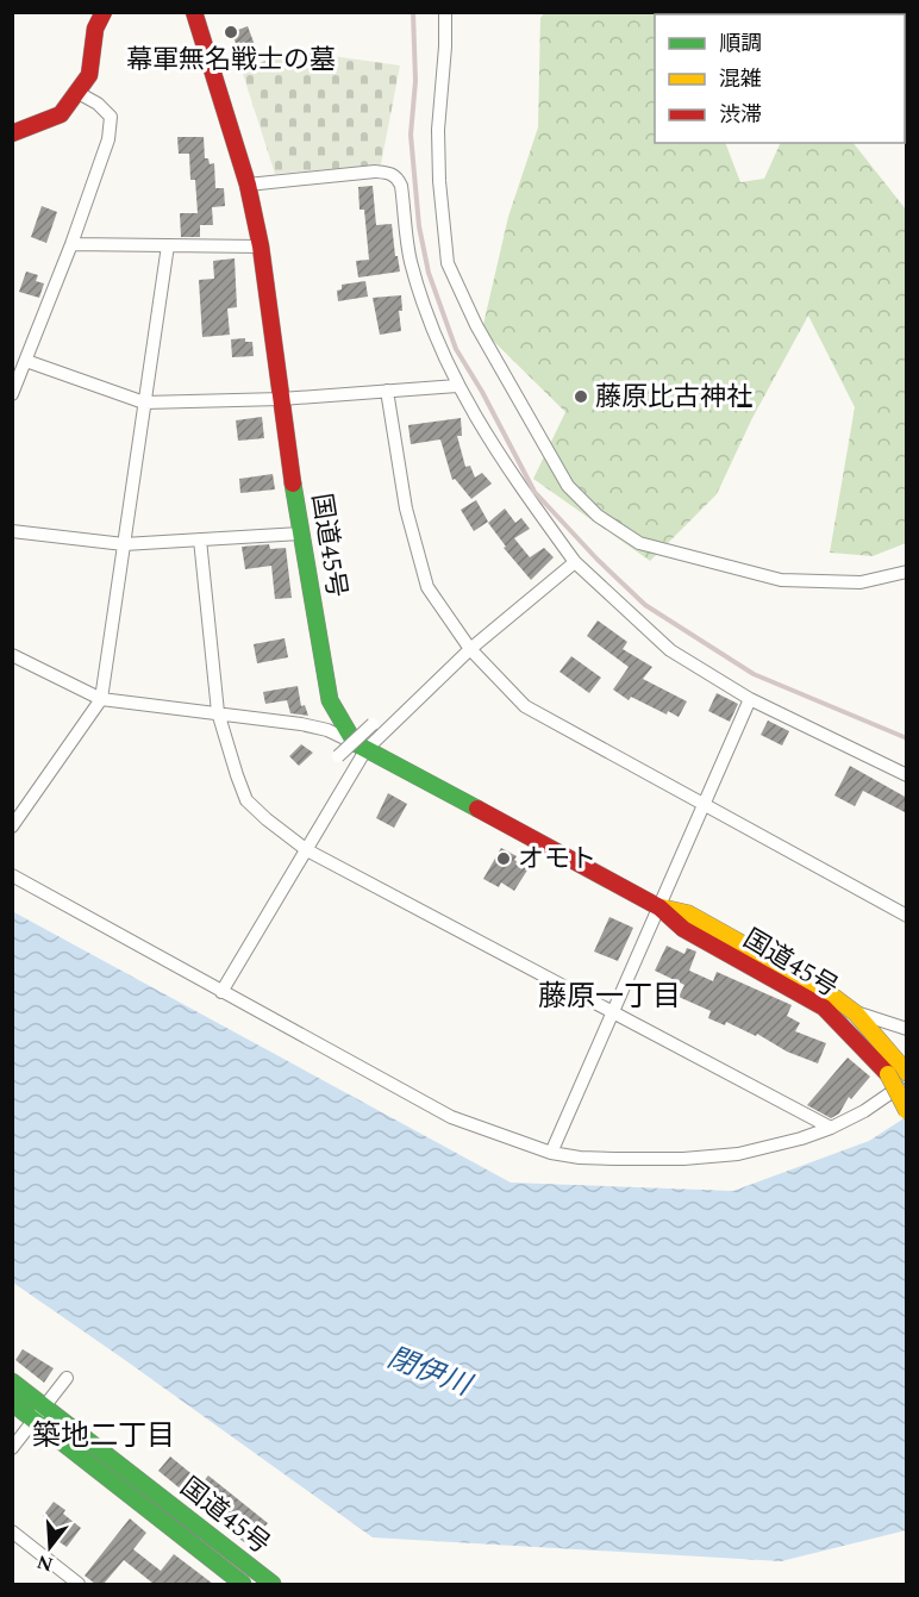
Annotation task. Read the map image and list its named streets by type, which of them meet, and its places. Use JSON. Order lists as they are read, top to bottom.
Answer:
{
  "streets": {
    "main road": ["国道45号"]
  },
  "districts": ["藤原一丁目", "築地二丁目"],
  "water": ["閉伊川"],
  "places": ["幕軍無名戦士の墓", "藤原比古神社", "オモト"],
  "legend": ["順調", "混雑", "渋滞"],
  "north": "bottom"
}
